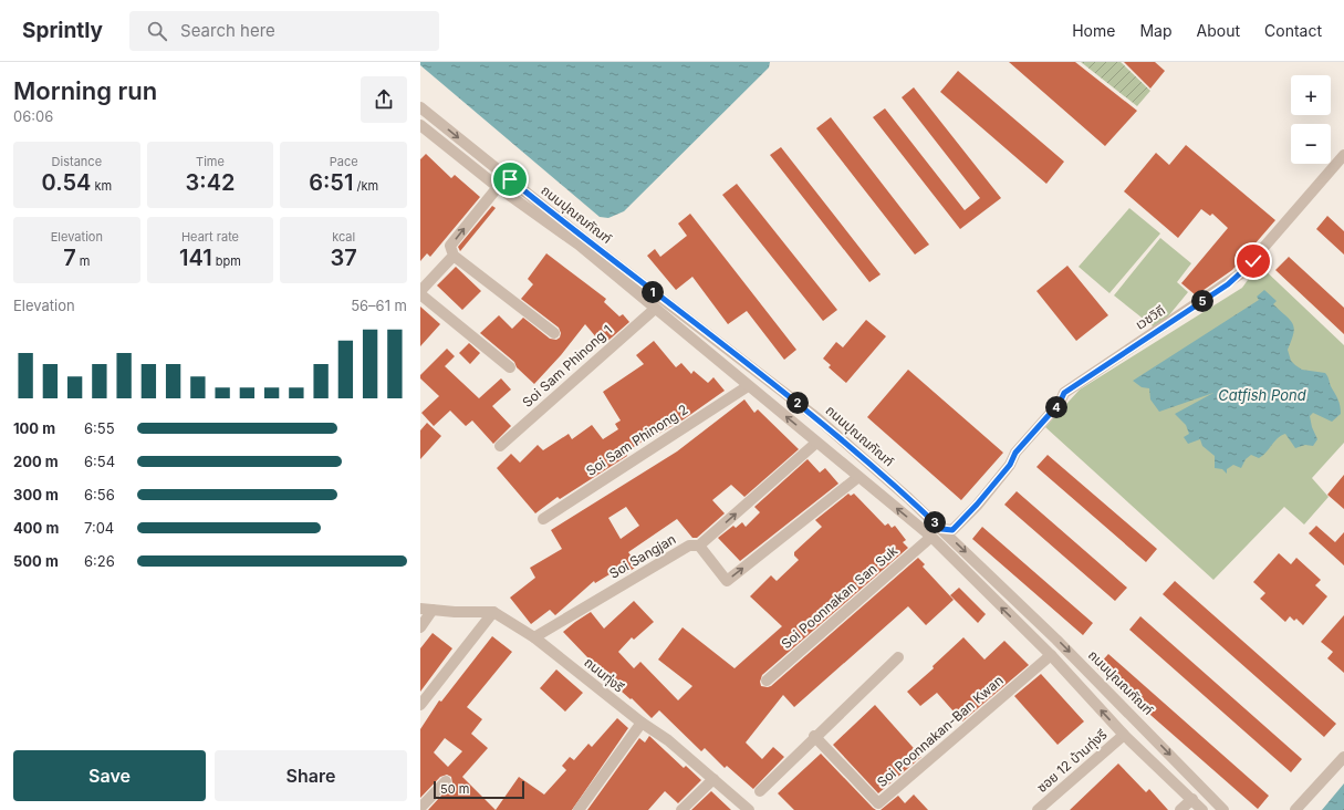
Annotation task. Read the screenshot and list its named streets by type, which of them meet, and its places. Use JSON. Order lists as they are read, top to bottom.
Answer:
{
  "streets": {
    "street": [
      "ถนนปุณณกัณฑ์",
      "เวชวิถี",
      "Soi Sam Phinong 1",
      "Soi Sam Phinong 2",
      "Soi Sangjan",
      "Soi Poonnakan San Suk",
      "ถนนทุ่งรี",
      "Soi Poonnakan-Ban Kwan",
      "ซอย 12 บ้านทุ่งรี"
    ]
  },
  "crossings": [
    ["ถนนปุณณกัณฑ์", "เวชวิถี"],
    ["ถนนปุณณกัณฑ์", "Soi Sam Phinong 1"],
    ["ถนนปุณณกัณฑ์", "Soi Sam Phinong 2"],
    ["ถนนปุณณกัณฑ์", "Soi Poonnakan San Suk"],
    ["ถนนปุณณกัณฑ์", "Soi Poonnakan-Ban Kwan"],
    ["ถนนปุณณกัณฑ์", "ซอย 12 บ้านทุ่งรี"],
    ["Soi Sangjan", "ถนนทุ่งรี"]
  ],
  "water": ["Catfish Pond"],
  "scale_bar": "50 m",
  "page": {
    "header": "Sprintly",
    "search": "Search here",
    "nav": [
      "Home",
      "Map",
      "About",
      "Contact"
    ],
    "heading": ["Morning run", "06:06"],
    "map_buttons": ["+", "−"],
    "stats": [
      ["Distance", "0.54 km"],
      ["Time", "3:42"],
      ["Pace", "6:51 /km"],
      ["Elevation", "7 m"],
      ["Heart rate", "141 bpm"],
      ["kcal", "37"]
    ],
    "pins": [
      "1",
      "5",
      "2",
      "4",
      "3"
    ],
    "chart": ["Elevation", "56–61 m"],
    "list": [
      {
        "name": "100 m",
        "note": "6:55"
      },
      {
        "name": "200 m",
        "note": "6:54"
      },
      {
        "name": "300 m",
        "note": "6:56"
      },
      {
        "name": "400 m",
        "note": "7:04"
      },
      {
        "name": "500 m",
        "note": "6:26"
      }
    ],
    "buttons": ["Save", "Share"],
    "scale": "50 m"
  }
}
